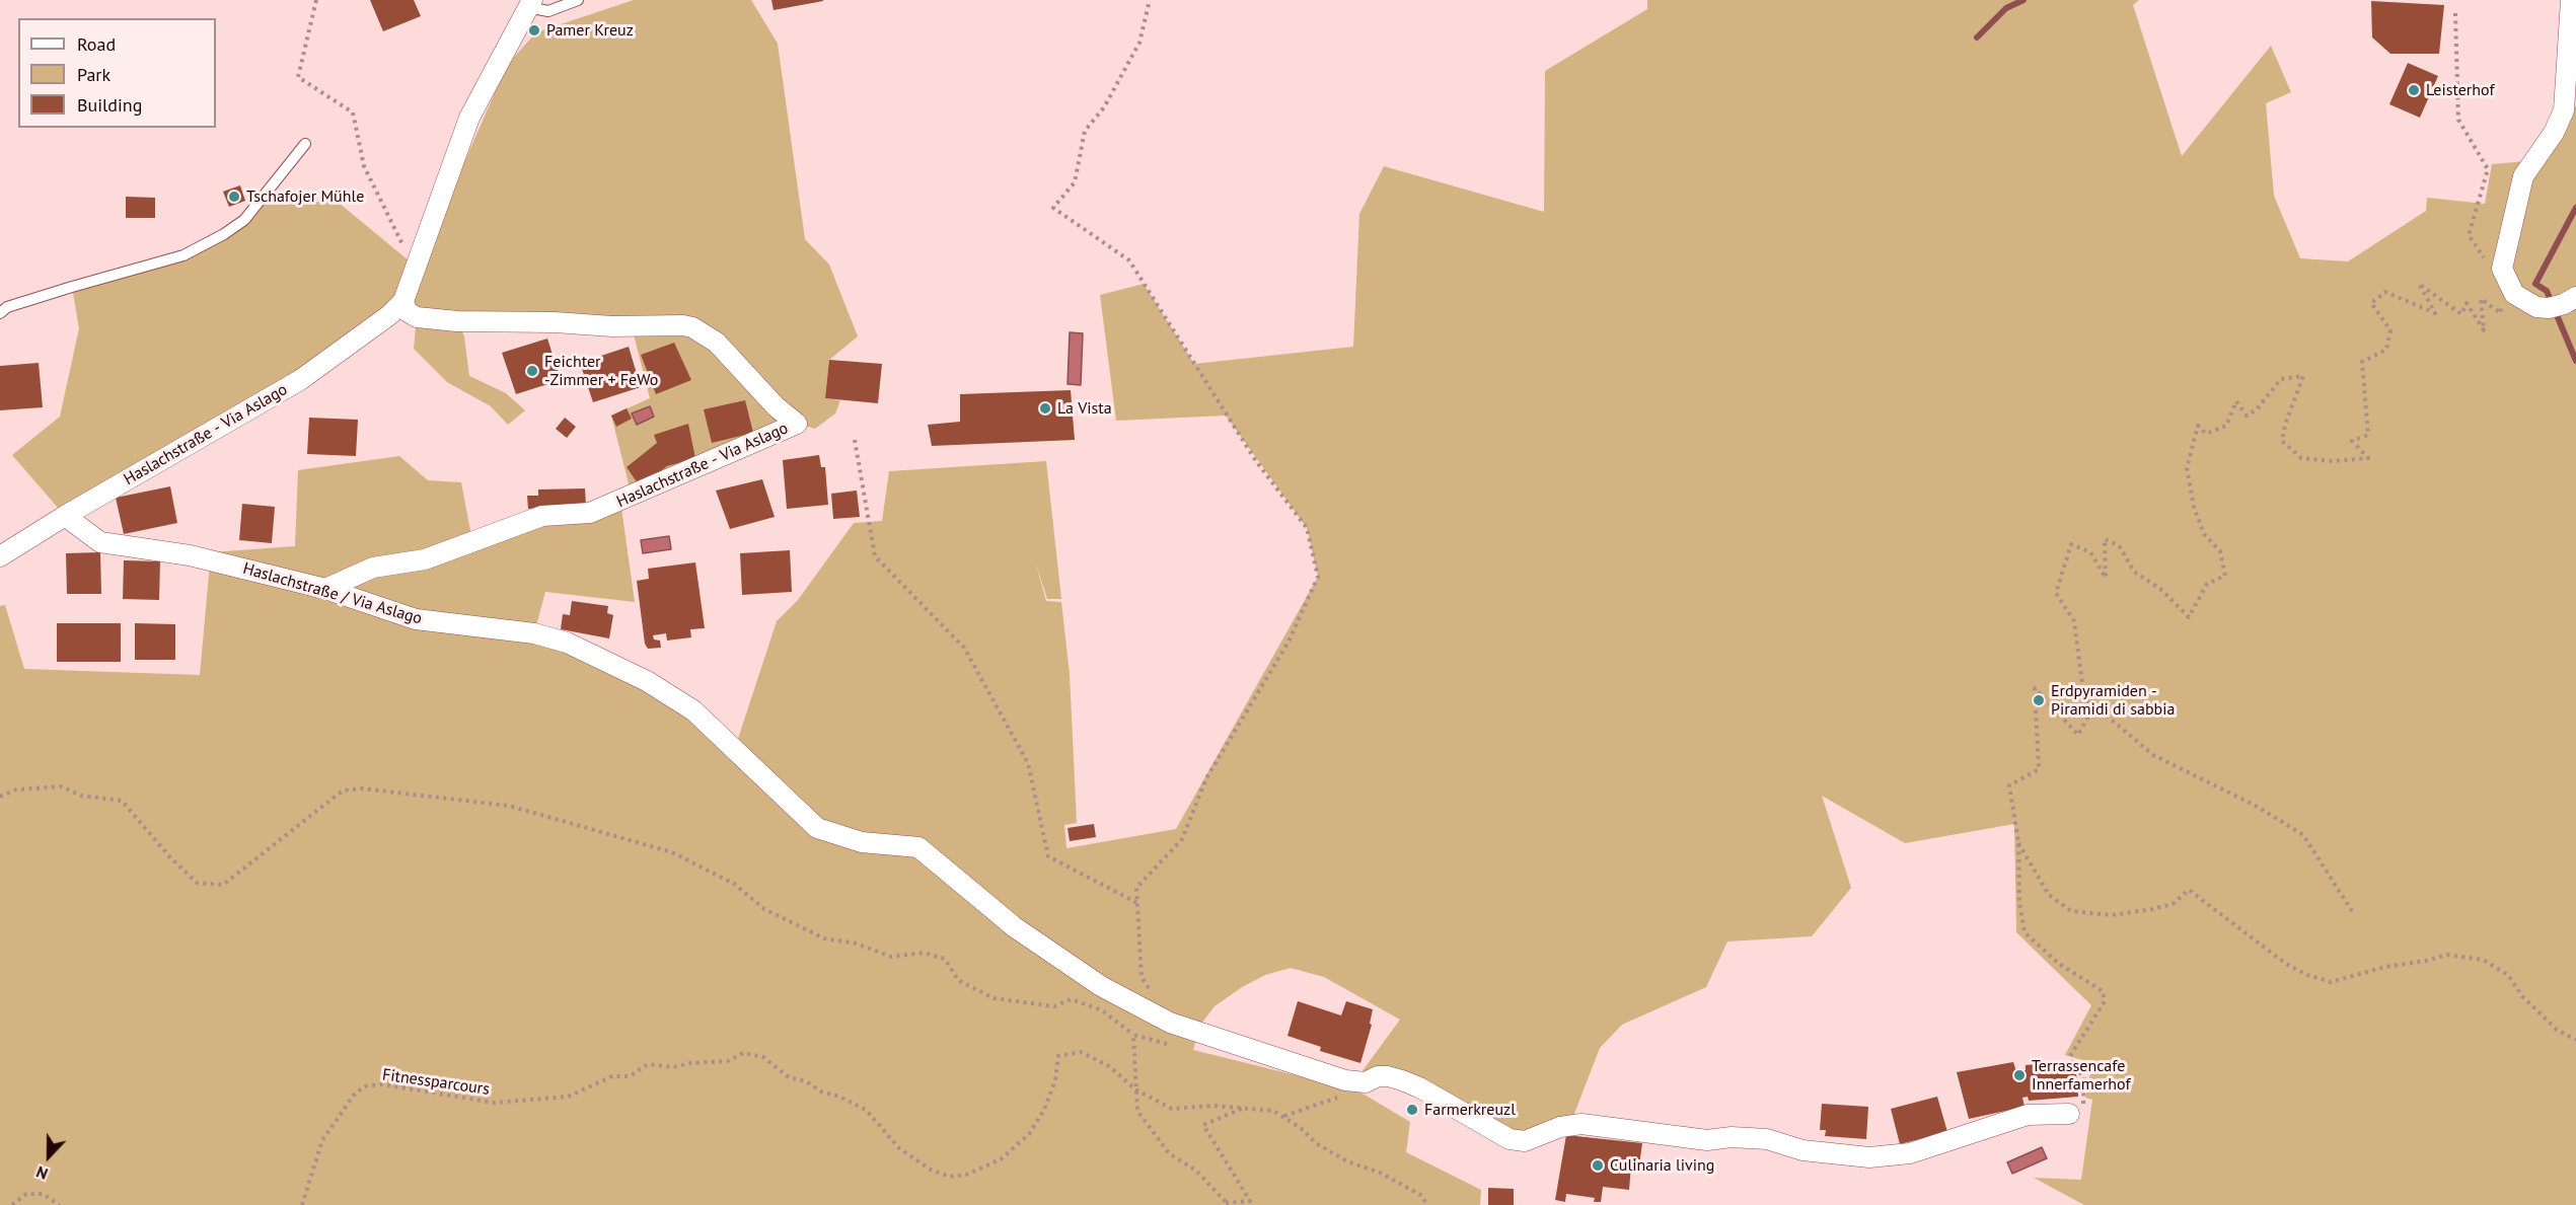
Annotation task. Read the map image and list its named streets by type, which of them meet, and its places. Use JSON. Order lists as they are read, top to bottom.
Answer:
{
  "streets": {
    "street": ["Haslachstraße - Via Aslago", "Haslachstraße / Via Aslago"],
    "path": ["Fitnessparcours"]
  },
  "crossings": [
    ["Haslachstraße - Via Aslago", "Haslachstraße / Via Aslago"]
  ],
  "places": [
    "Pamer Kreuz",
    "Leisterhof",
    "Tschafojer Mühle",
    "Feichter -Zimmer + FeWo",
    "La Vista",
    "Erdpyramiden - Piramidi di sabbia",
    "Terrassencafe Innerfamerhof",
    "Farmerkreuzl",
    "Culinaria living"
  ],
  "legend": ["Road", "Park", "Building"],
  "north": "bottom"
}
